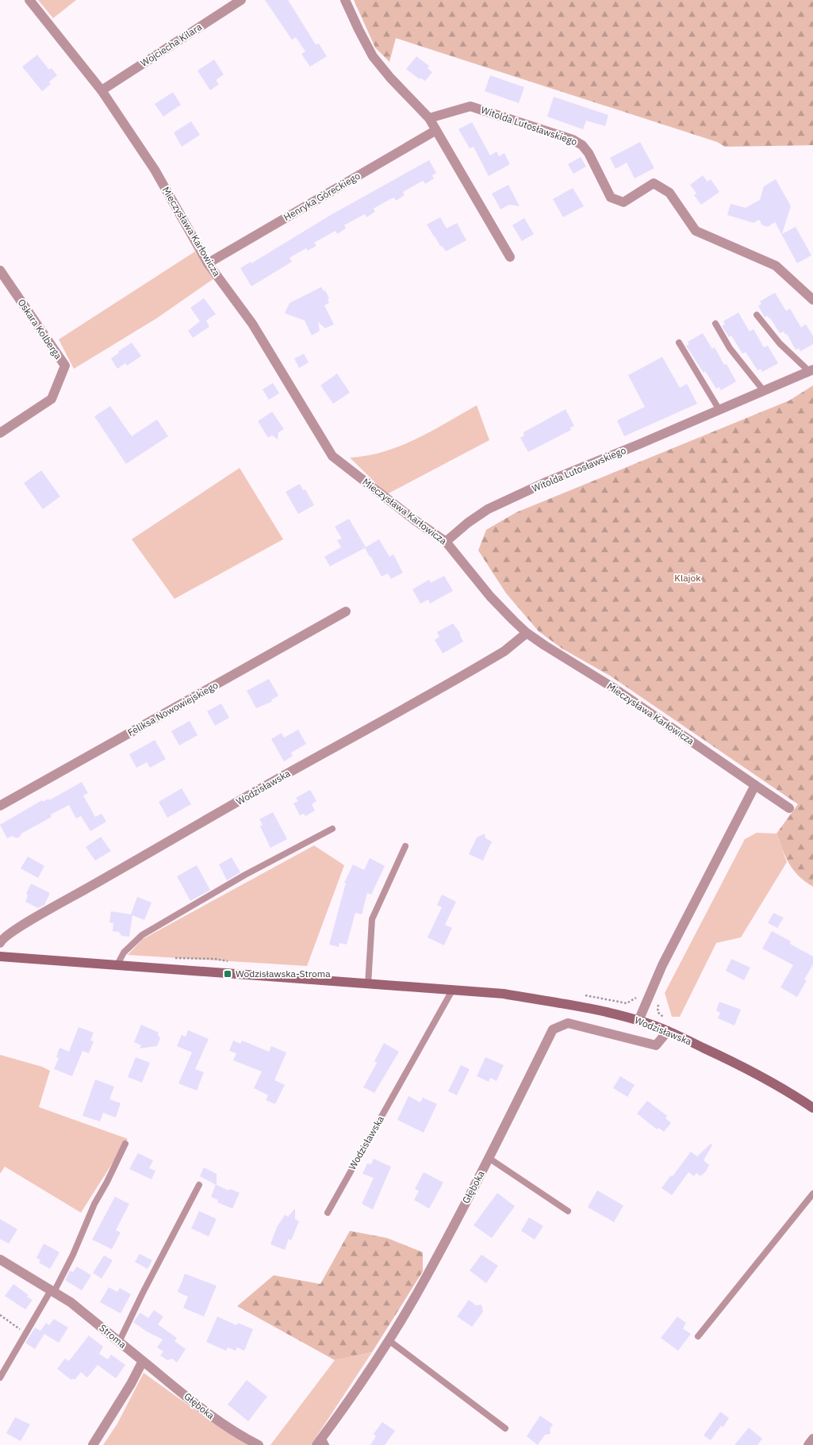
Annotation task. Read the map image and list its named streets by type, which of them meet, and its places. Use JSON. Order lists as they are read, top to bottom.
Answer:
{
  "streets": {
    "main road": ["Wodzisławska"],
    "street": [
      "Wojciecha Kilara",
      "Witolda Lutosławskiego",
      "Henryka Góreckiego",
      "Mieczysława Karłowicza",
      "Oskara Kolberga",
      "Feliksa Nowowiejskiego",
      "Głęboka",
      "Stroma"
    ]
  },
  "crossings": [
    ["Wojciecha Kilara", "Mieczysława Karłowicza"],
    ["Witolda Lutosławskiego", "Mieczysława Karłowicza"],
    ["Henryka Góreckiego", "Mieczysława Karłowicza"],
    ["Mieczysława Karłowicza", "Wodzisławska"],
    ["Wodzisławska", "Głęboka"],
    ["Głęboka", "Stroma"]
  ],
  "parks": ["Klajok"],
  "places": {
    "transit": ["Wodzisławska-Stroma"]
  }
}
